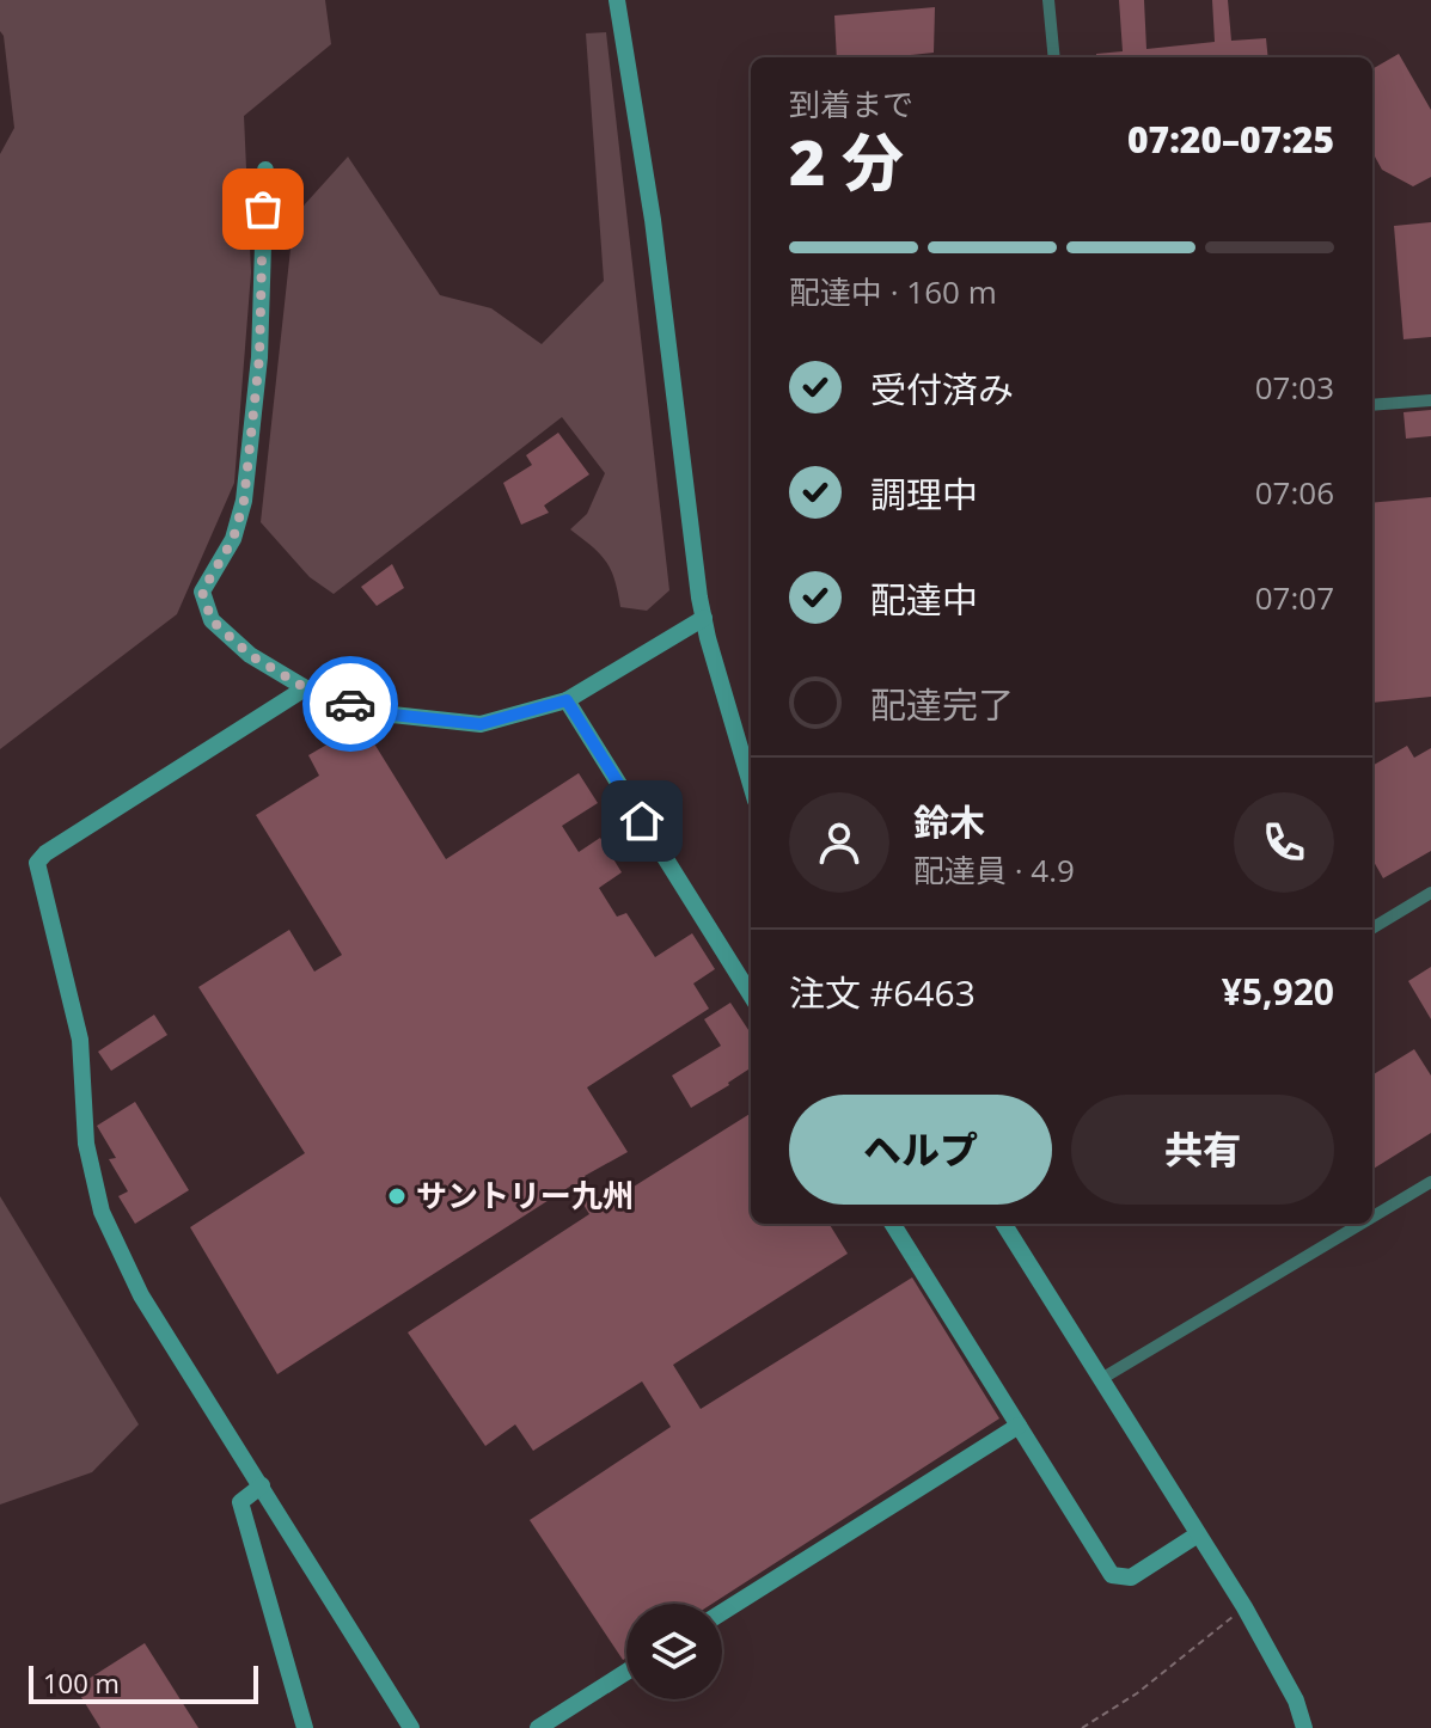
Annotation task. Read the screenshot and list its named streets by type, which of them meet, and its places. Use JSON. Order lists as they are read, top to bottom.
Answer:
{
  "places": ["サントリー九州"],
  "scale_bar": "100 m",
  "page": {
    "heading": ["2 分", "到着まで", "07:20–07:25"],
    "panel": [
      "鈴木",
      "配達員 · 4.9",
      "注文 #6463",
      "¥5,920"
    ],
    "bar": "配達中 · 160 m",
    "list": [
      ["受付済み", "07:03"],
      ["調理中", "07:06"],
      ["配達中", "07:07"],
      "配達完了"
    ],
    "buttons": ["ヘルプ", "共有"],
    "scale": "100 m"
  }
}
